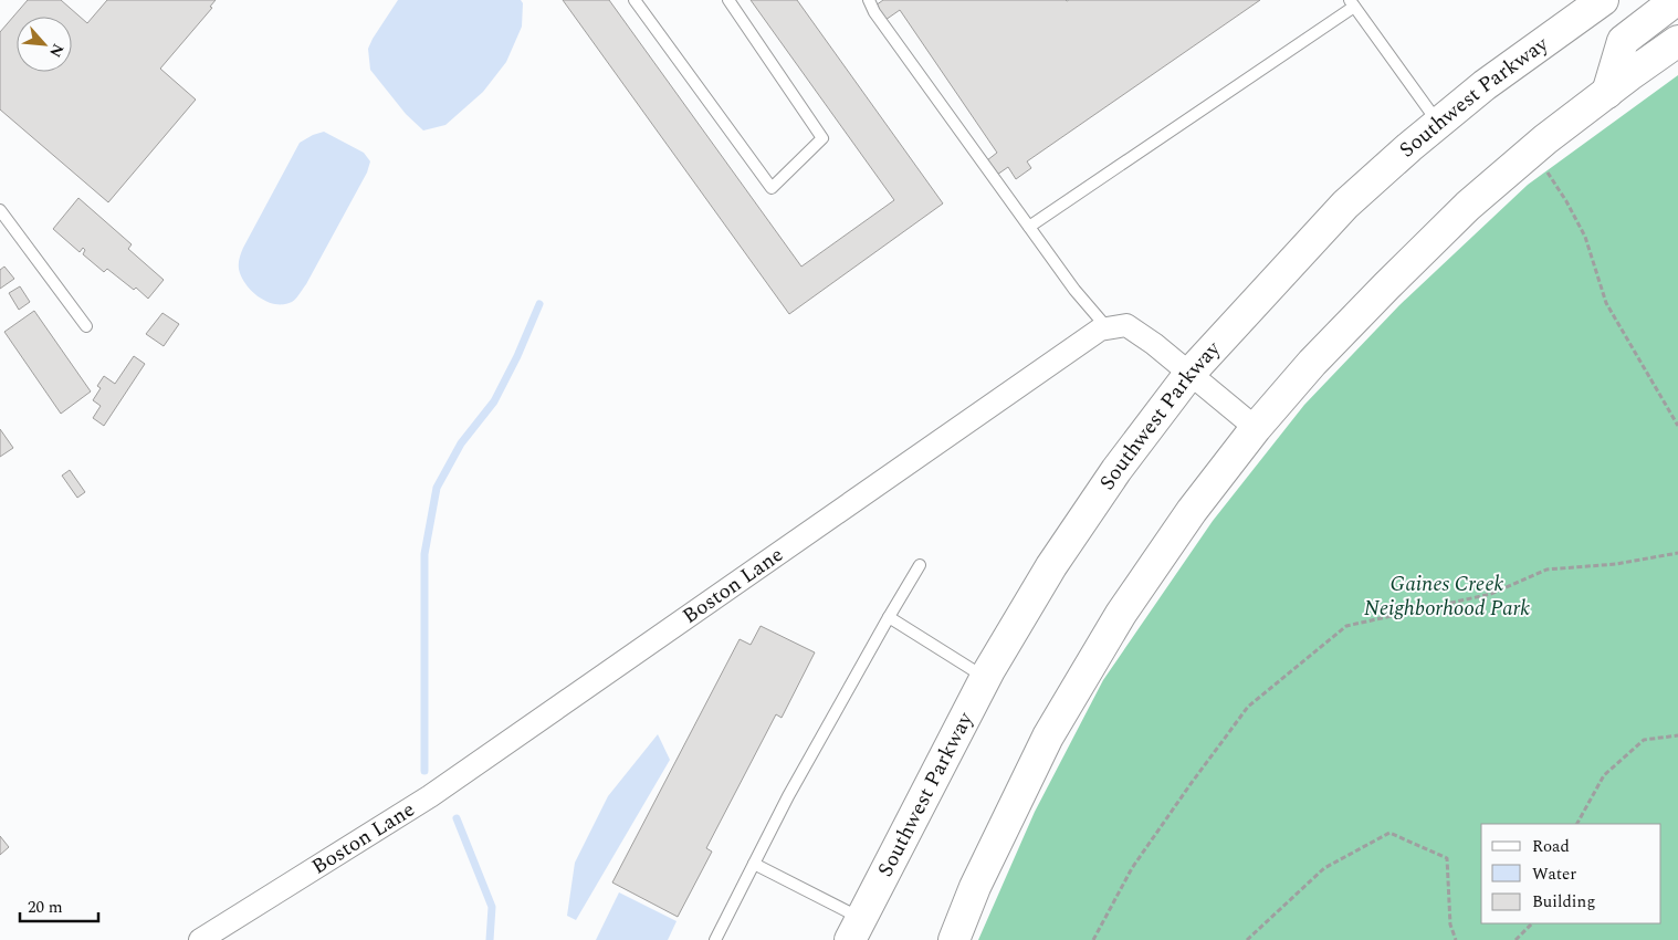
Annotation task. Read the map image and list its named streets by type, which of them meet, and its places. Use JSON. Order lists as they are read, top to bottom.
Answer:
{
  "streets": {
    "main road": ["Southwest Parkway"],
    "street": ["Boston Lane"]
  },
  "parks": ["Gaines Creek Neighborhood Park"],
  "legend": ["Road", "Water", "Building"],
  "scale_bar": "20 m",
  "north": "bottom right"
}
